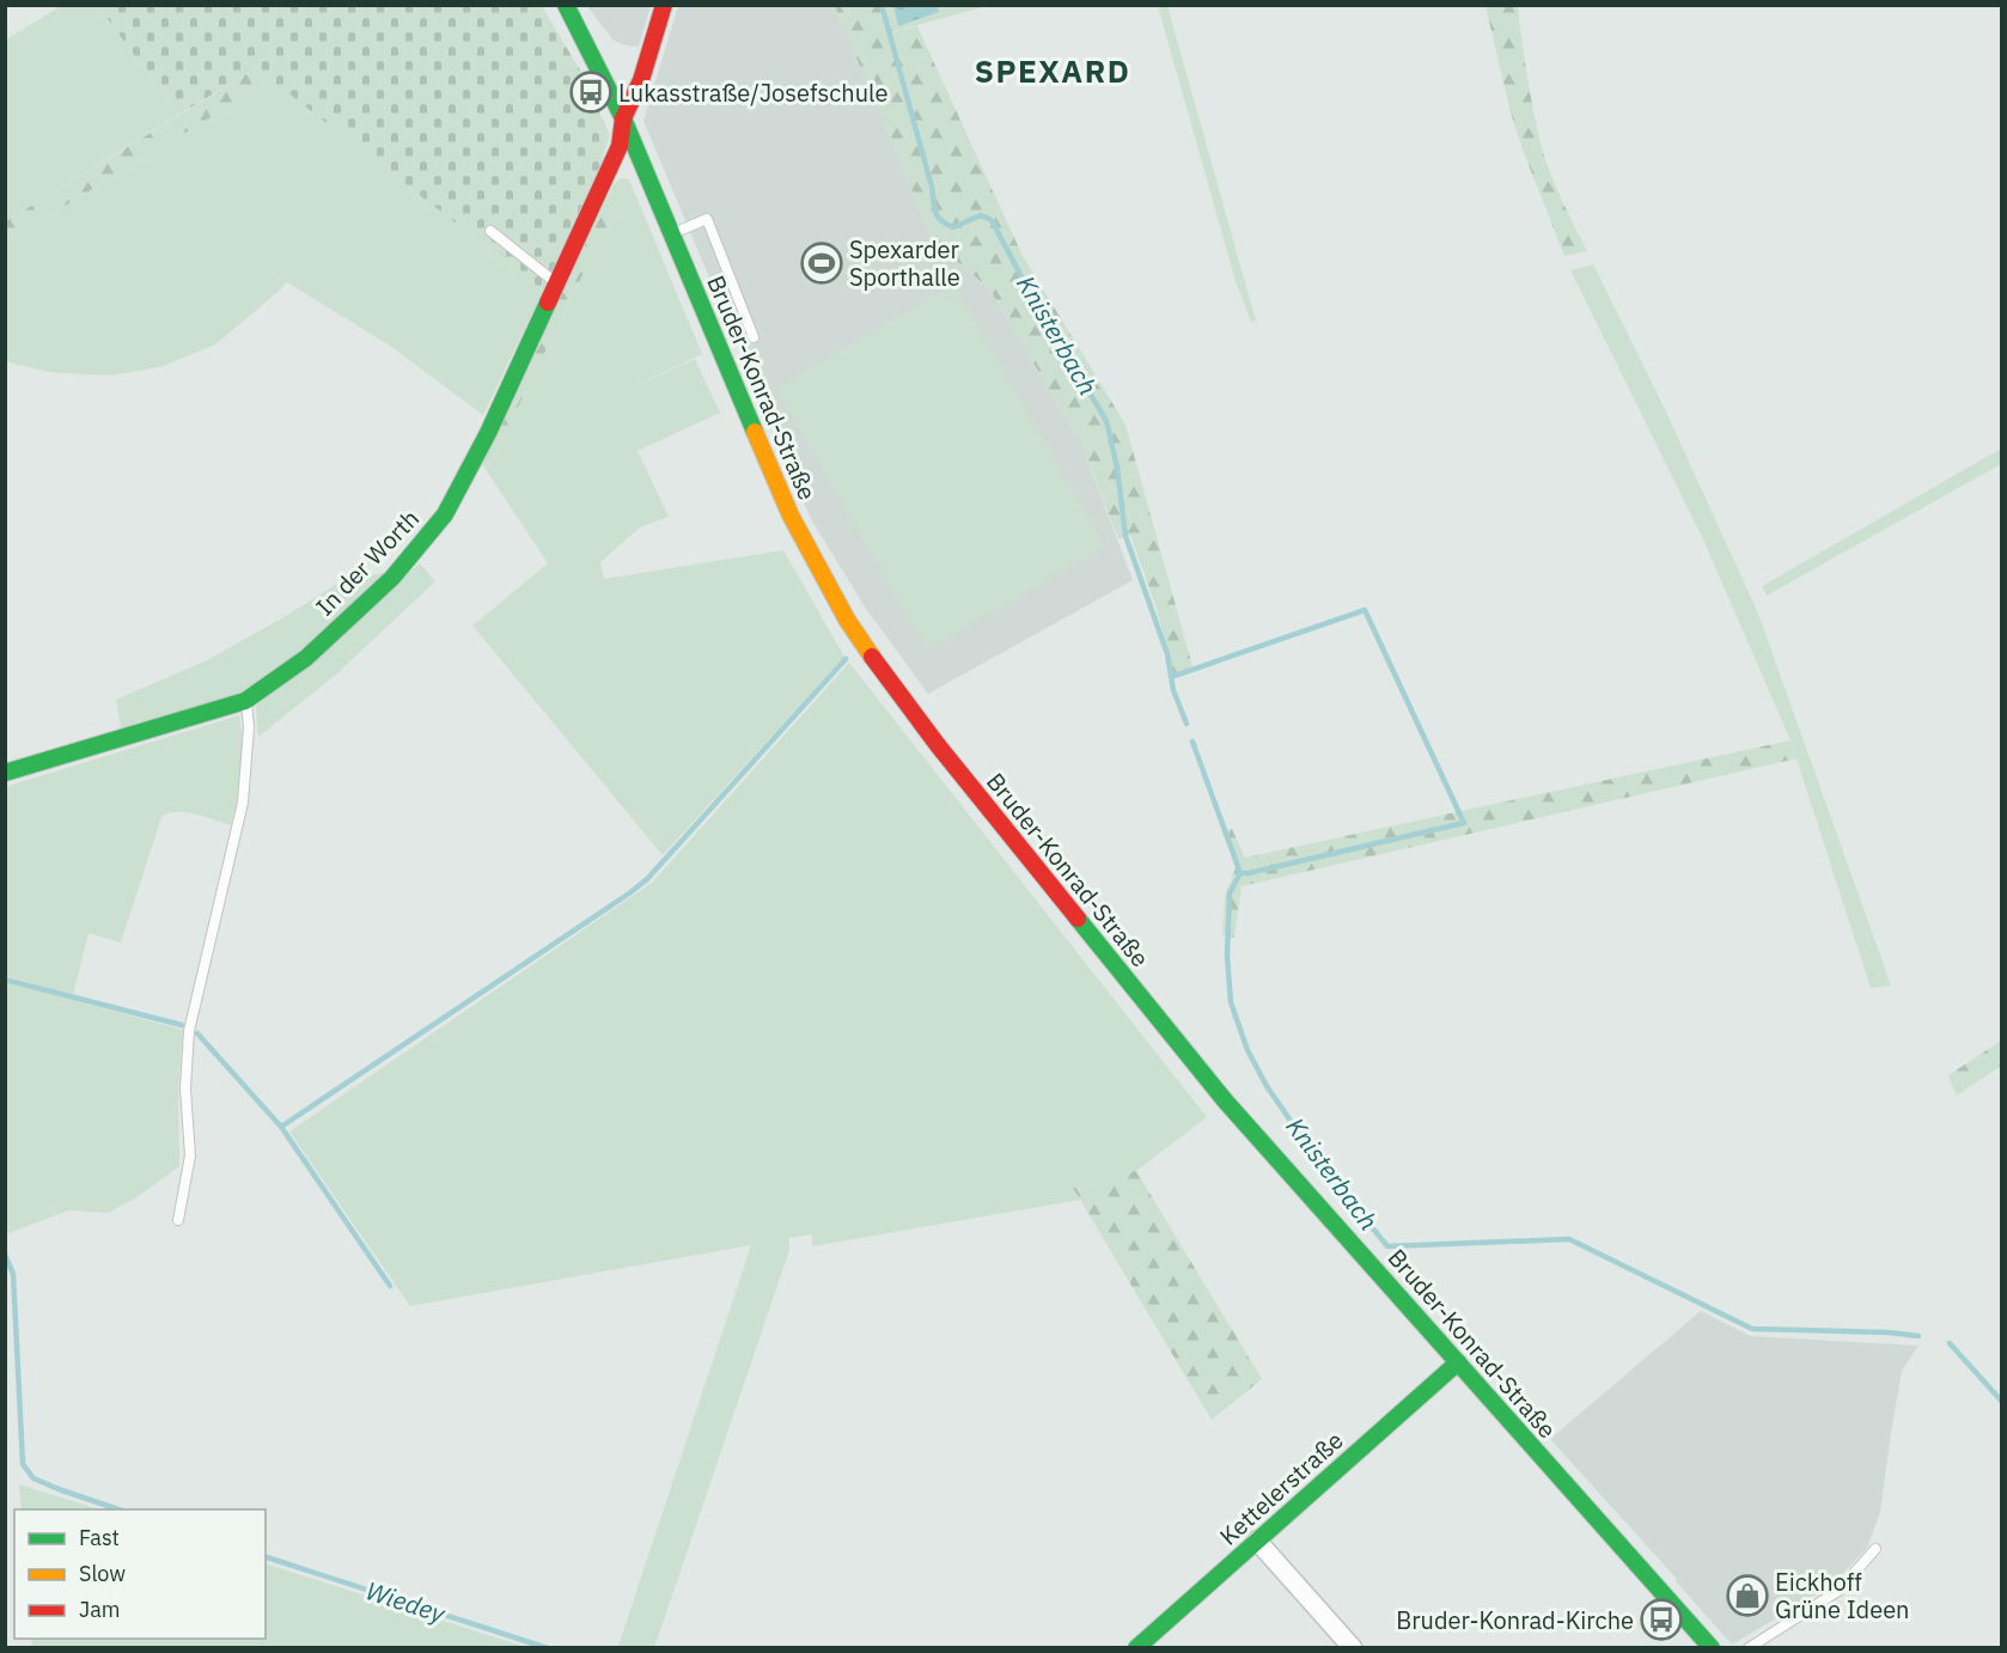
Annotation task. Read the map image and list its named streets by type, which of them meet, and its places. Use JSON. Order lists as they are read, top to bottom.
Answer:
{
  "streets": {
    "street": ["Bruder-Konrad-Straße", "In der Worth", "Kettelerstraße"]
  },
  "crossings": [
    ["Bruder-Konrad-Straße", "In der Worth"],
    ["Bruder-Konrad-Straße", "Kettelerstraße"]
  ],
  "districts": ["SPEXARD"],
  "water": ["Knisterbach", "Wiedey"],
  "places": {
    "bus stop": ["Lukasstraße/Josefschule", "Bruder-Konrad-Kirche"],
    "sports": ["Spexarder Sporthalle"],
    "shop": ["Eickhoff Grüne Ideen"]
  },
  "legend": ["Fast", "Slow", "Jam"]
}
